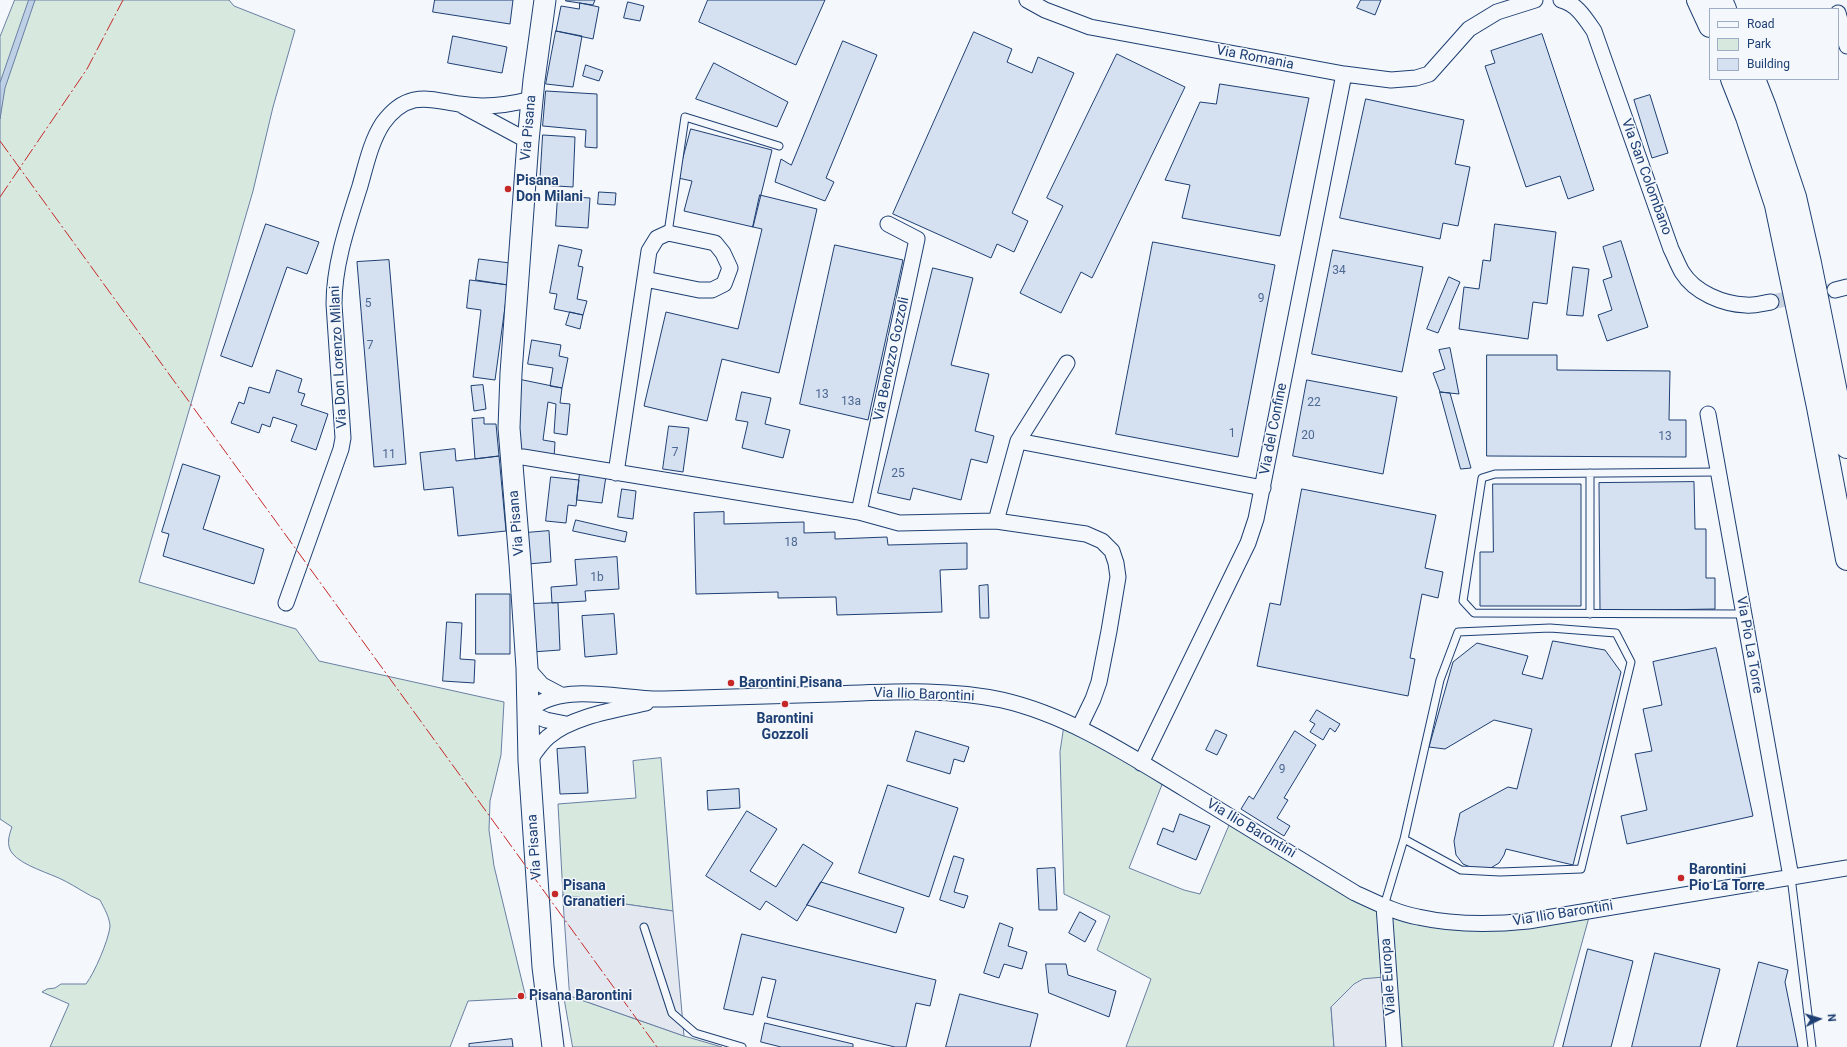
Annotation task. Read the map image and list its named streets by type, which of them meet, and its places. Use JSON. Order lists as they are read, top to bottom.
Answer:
{
  "streets": {
    "main road": ["Via Pisana"],
    "street": [
      "Via Romania",
      "Via San Colombano",
      "Via Don Lorenzo Milani",
      "Via Benozzo Gozzoli",
      "Via del Confine",
      "Via Pio La Torre",
      "Via Ilio Barontini",
      "Viale Europa"
    ]
  },
  "crossings": [
    ["Via Romania", "Via del Confine"],
    ["Via Pisana", "Via Don Lorenzo Milani"],
    ["Via Pisana", "Via Ilio Barontini"],
    ["Via del Confine", "Via Ilio Barontini"],
    ["Via Pio La Torre", "Via Ilio Barontini"],
    ["Via Ilio Barontini", "Viale Europa"]
  ],
  "places": [
    "Pisana Don Milani",
    "Barontini Pisana",
    "Barontini Gozzoli",
    "Barontini Pio La Torre",
    "Pisana Granatieri",
    "Pisana Barontini"
  ],
  "house_numbers": [
    "34",
    "9",
    "5",
    "7",
    "13",
    "13a",
    "22",
    "1",
    "20",
    "13",
    "7",
    "11",
    "25",
    "18",
    "1b",
    "9"
  ],
  "legend": ["Road", "Park", "Building"],
  "north": "right"
}
